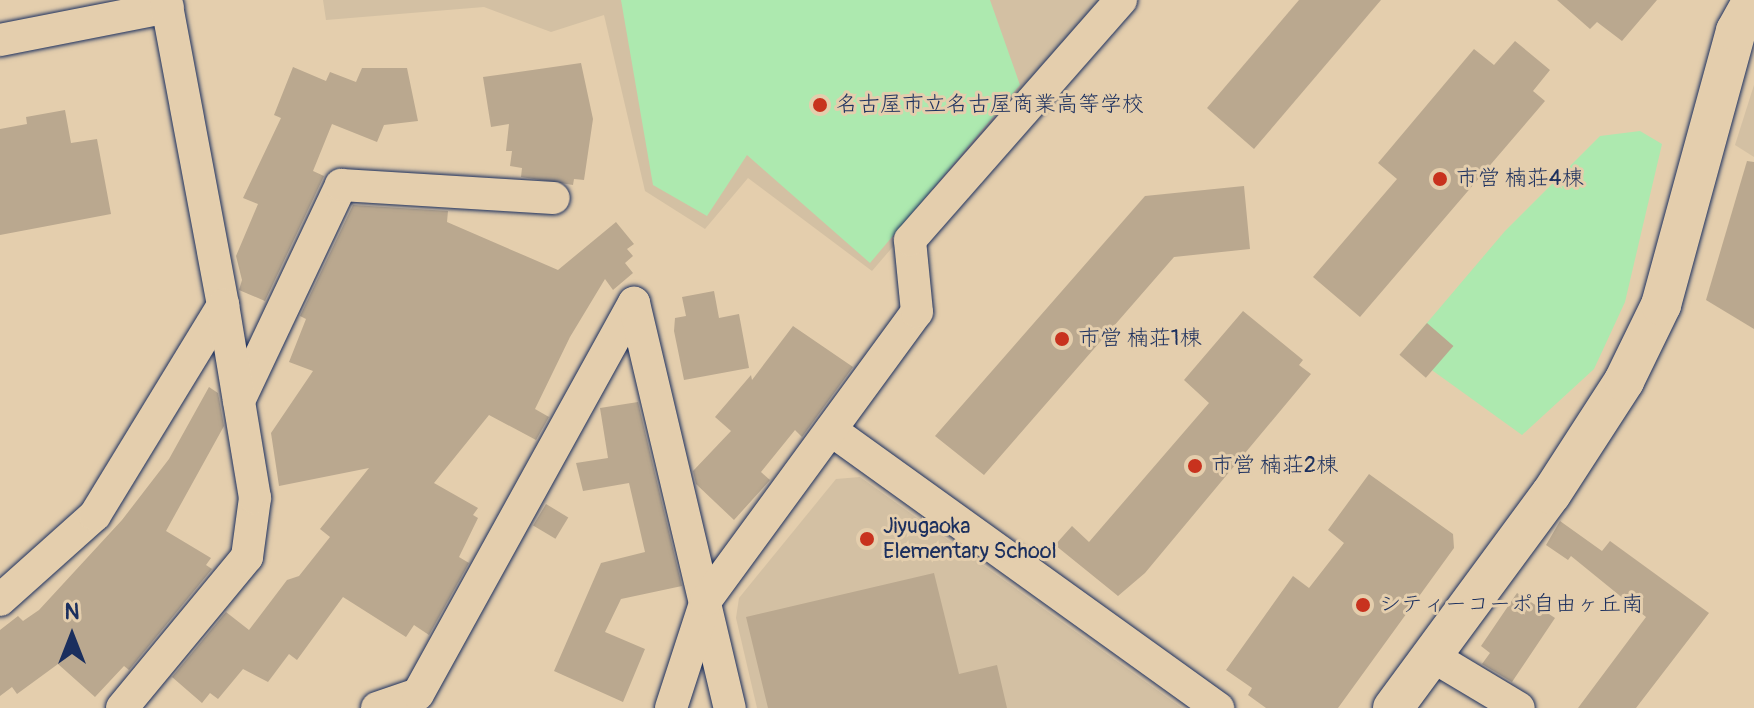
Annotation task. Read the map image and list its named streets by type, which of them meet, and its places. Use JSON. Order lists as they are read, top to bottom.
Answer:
{
  "places": [
    "名古屋市立名古屋商業高等学校",
    "市営 楠荘4棟",
    "市営 楠荘1棟",
    "市営 楠荘2棟",
    "Jiyugaoka Elementary School",
    "シティーコーポ自由ヶ丘南"
  ],
  "north": "top"
}
